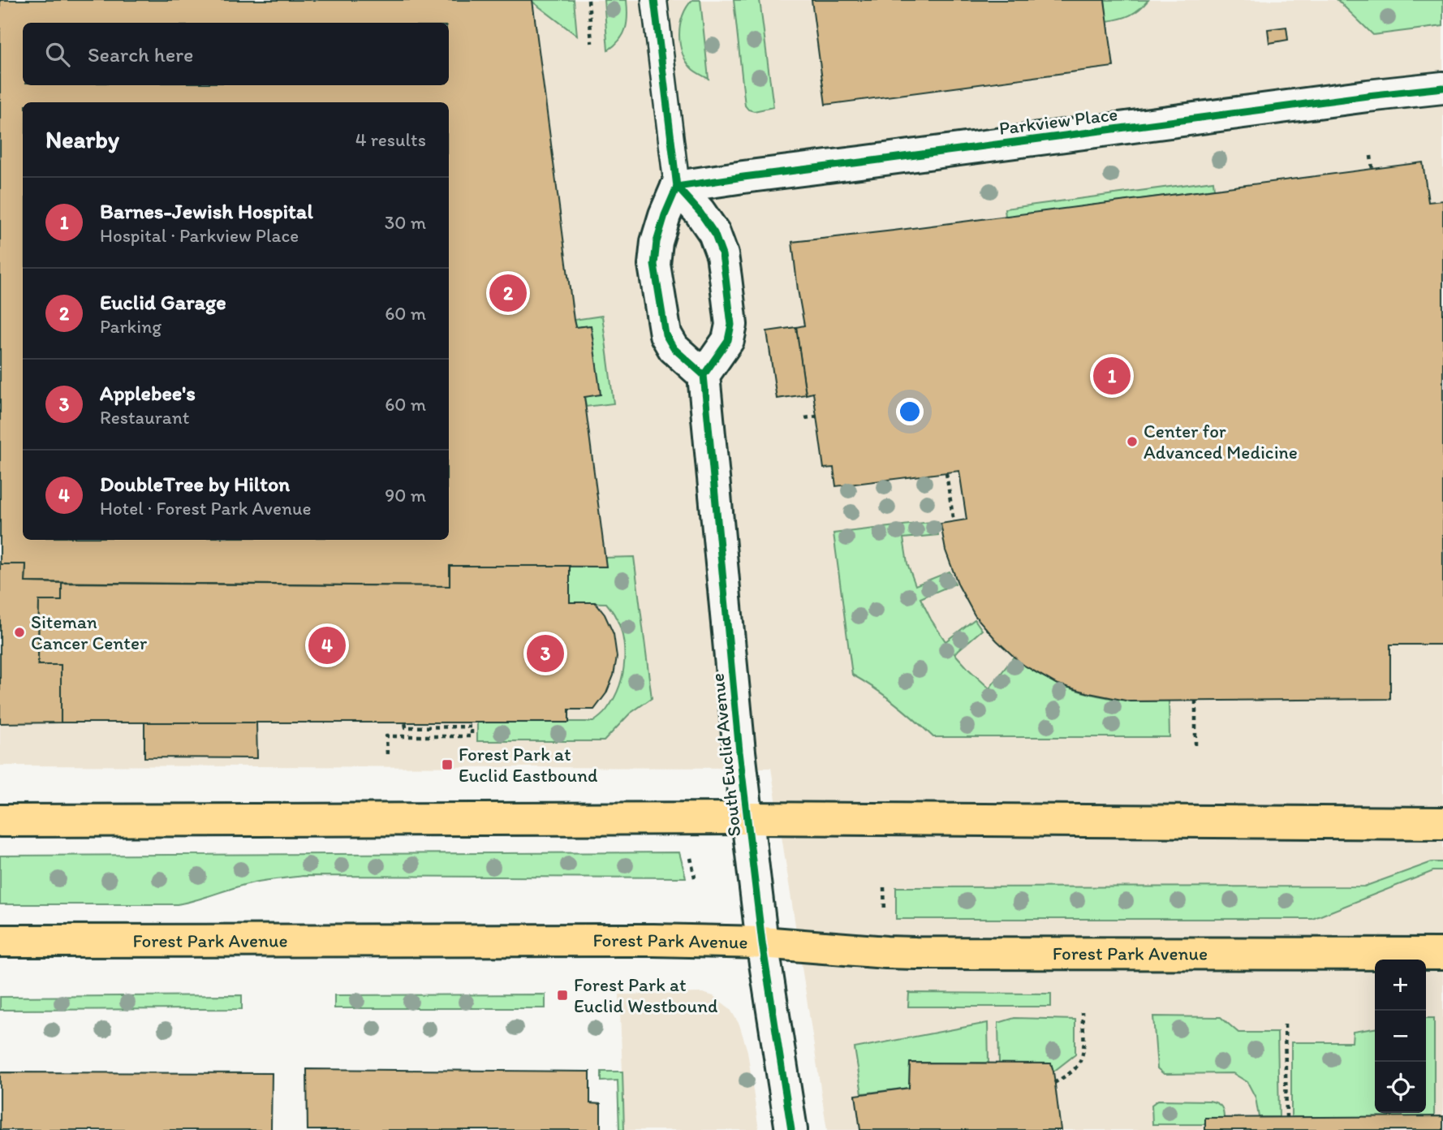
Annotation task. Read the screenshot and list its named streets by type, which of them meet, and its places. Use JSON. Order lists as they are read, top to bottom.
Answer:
{
  "streets": {
    "main road": ["Forest Park Avenue"],
    "street": ["Parkview Place", "South Euclid Avenue"]
  },
  "crossings": [
    ["South Euclid Avenue", "Forest Park Avenue"]
  ],
  "places": {
    "other": ["Center for Advanced Medicine", "Siteman Cancer Center"],
    "transit": ["Forest Park at Euclid Eastbound", "Forest Park at Euclid Westbound"]
  },
  "page": {
    "search": "Search here",
    "heading": ["Nearby", "4 results"],
    "list": [
      {
        "mark": "1",
        "name": "Barnes-Jewish Hospital",
        "note": "Hospital · Parkview Place",
        "value": "30 m"
      },
      {
        "mark": "2",
        "name": "Euclid Garage",
        "note": "Parking",
        "value": "60 m"
      },
      {
        "mark": "3",
        "name": "Applebee's",
        "note": "Restaurant",
        "value": "60 m"
      },
      {
        "mark": "4",
        "name": "DoubleTree by Hilton",
        "note": "Hotel · Forest Park Avenue",
        "value": "90 m"
      }
    ],
    "pins": [
      "2",
      "1",
      "4",
      "3"
    ],
    "map_buttons": ["+", "−"]
  }
}
